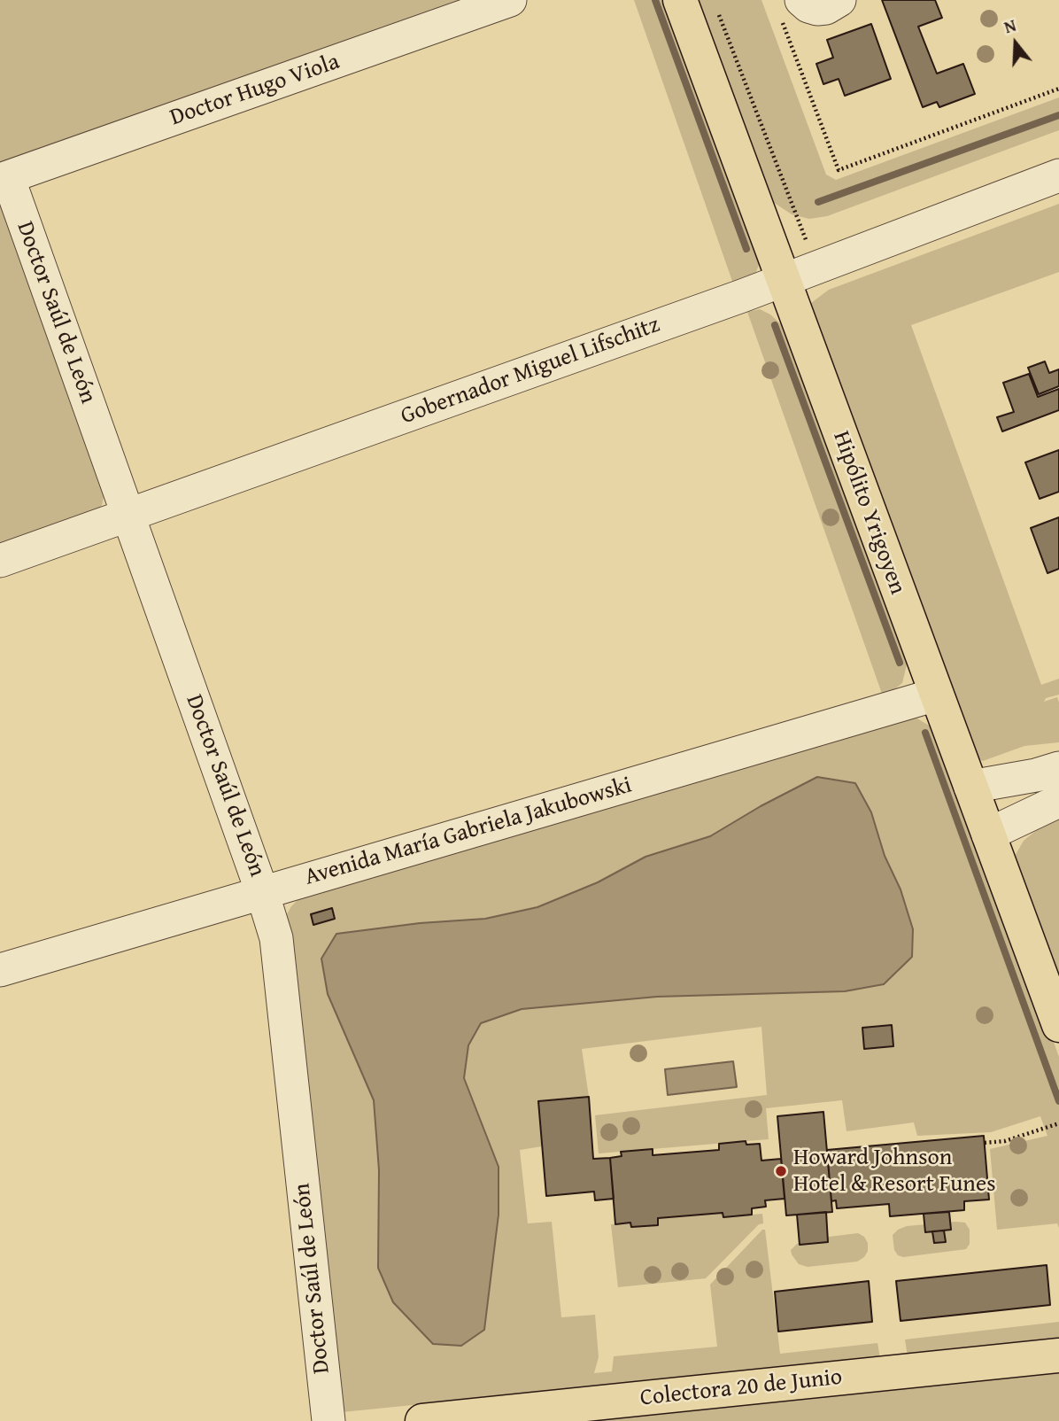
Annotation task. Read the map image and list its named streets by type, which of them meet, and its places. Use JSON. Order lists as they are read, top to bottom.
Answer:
{
  "streets": {
    "main road": ["Hipólito Yrigoyen", "Colectora 20 de Junio"],
    "street": [
      "Doctor Hugo Viola",
      "Doctor Saúl de León",
      "Gobernador Miguel Lifschitz",
      "Avenida María Gabriela Jakubowski"
    ]
  },
  "crossings": [
    ["Doctor Hugo Viola", "Doctor Saúl de León"],
    ["Doctor Saúl de León", "Gobernador Miguel Lifschitz"],
    ["Doctor Saúl de León", "Avenida María Gabriela Jakubowski"],
    ["Gobernador Miguel Lifschitz", "Hipólito Yrigoyen"],
    ["Hipólito Yrigoyen", "Avenida María Gabriela Jakubowski"]
  ],
  "places": ["Howard Johnson Hotel & Resort Funes"],
  "north": "top"
}
